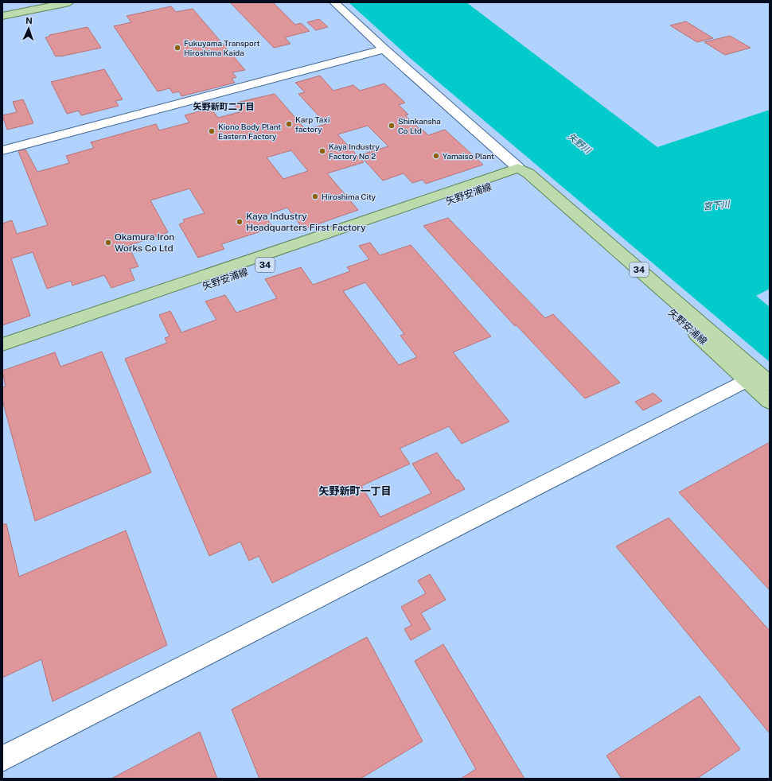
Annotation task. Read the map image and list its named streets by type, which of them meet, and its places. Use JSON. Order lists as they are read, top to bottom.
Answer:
{
  "streets": {
    "main road": ["矢野安浦線", "34"]
  },
  "districts": ["矢野新町二丁目", "矢野新町一丁目"],
  "water": ["矢野川", "宮下川"],
  "places": [
    "Fukuyama Transport Hiroshima Kaida",
    "Karp Taxi factory",
    "Shinkansha Co Ltd",
    "Kiono Body Plant Eastern Factory",
    "Kaya Industry Factory No 2",
    "Yamaiso Plant",
    "Hiroshima City",
    "Kaya Industry Headquarters First Factory",
    "Okamura Iron Works Co Ltd"
  ],
  "north": "top"
}
